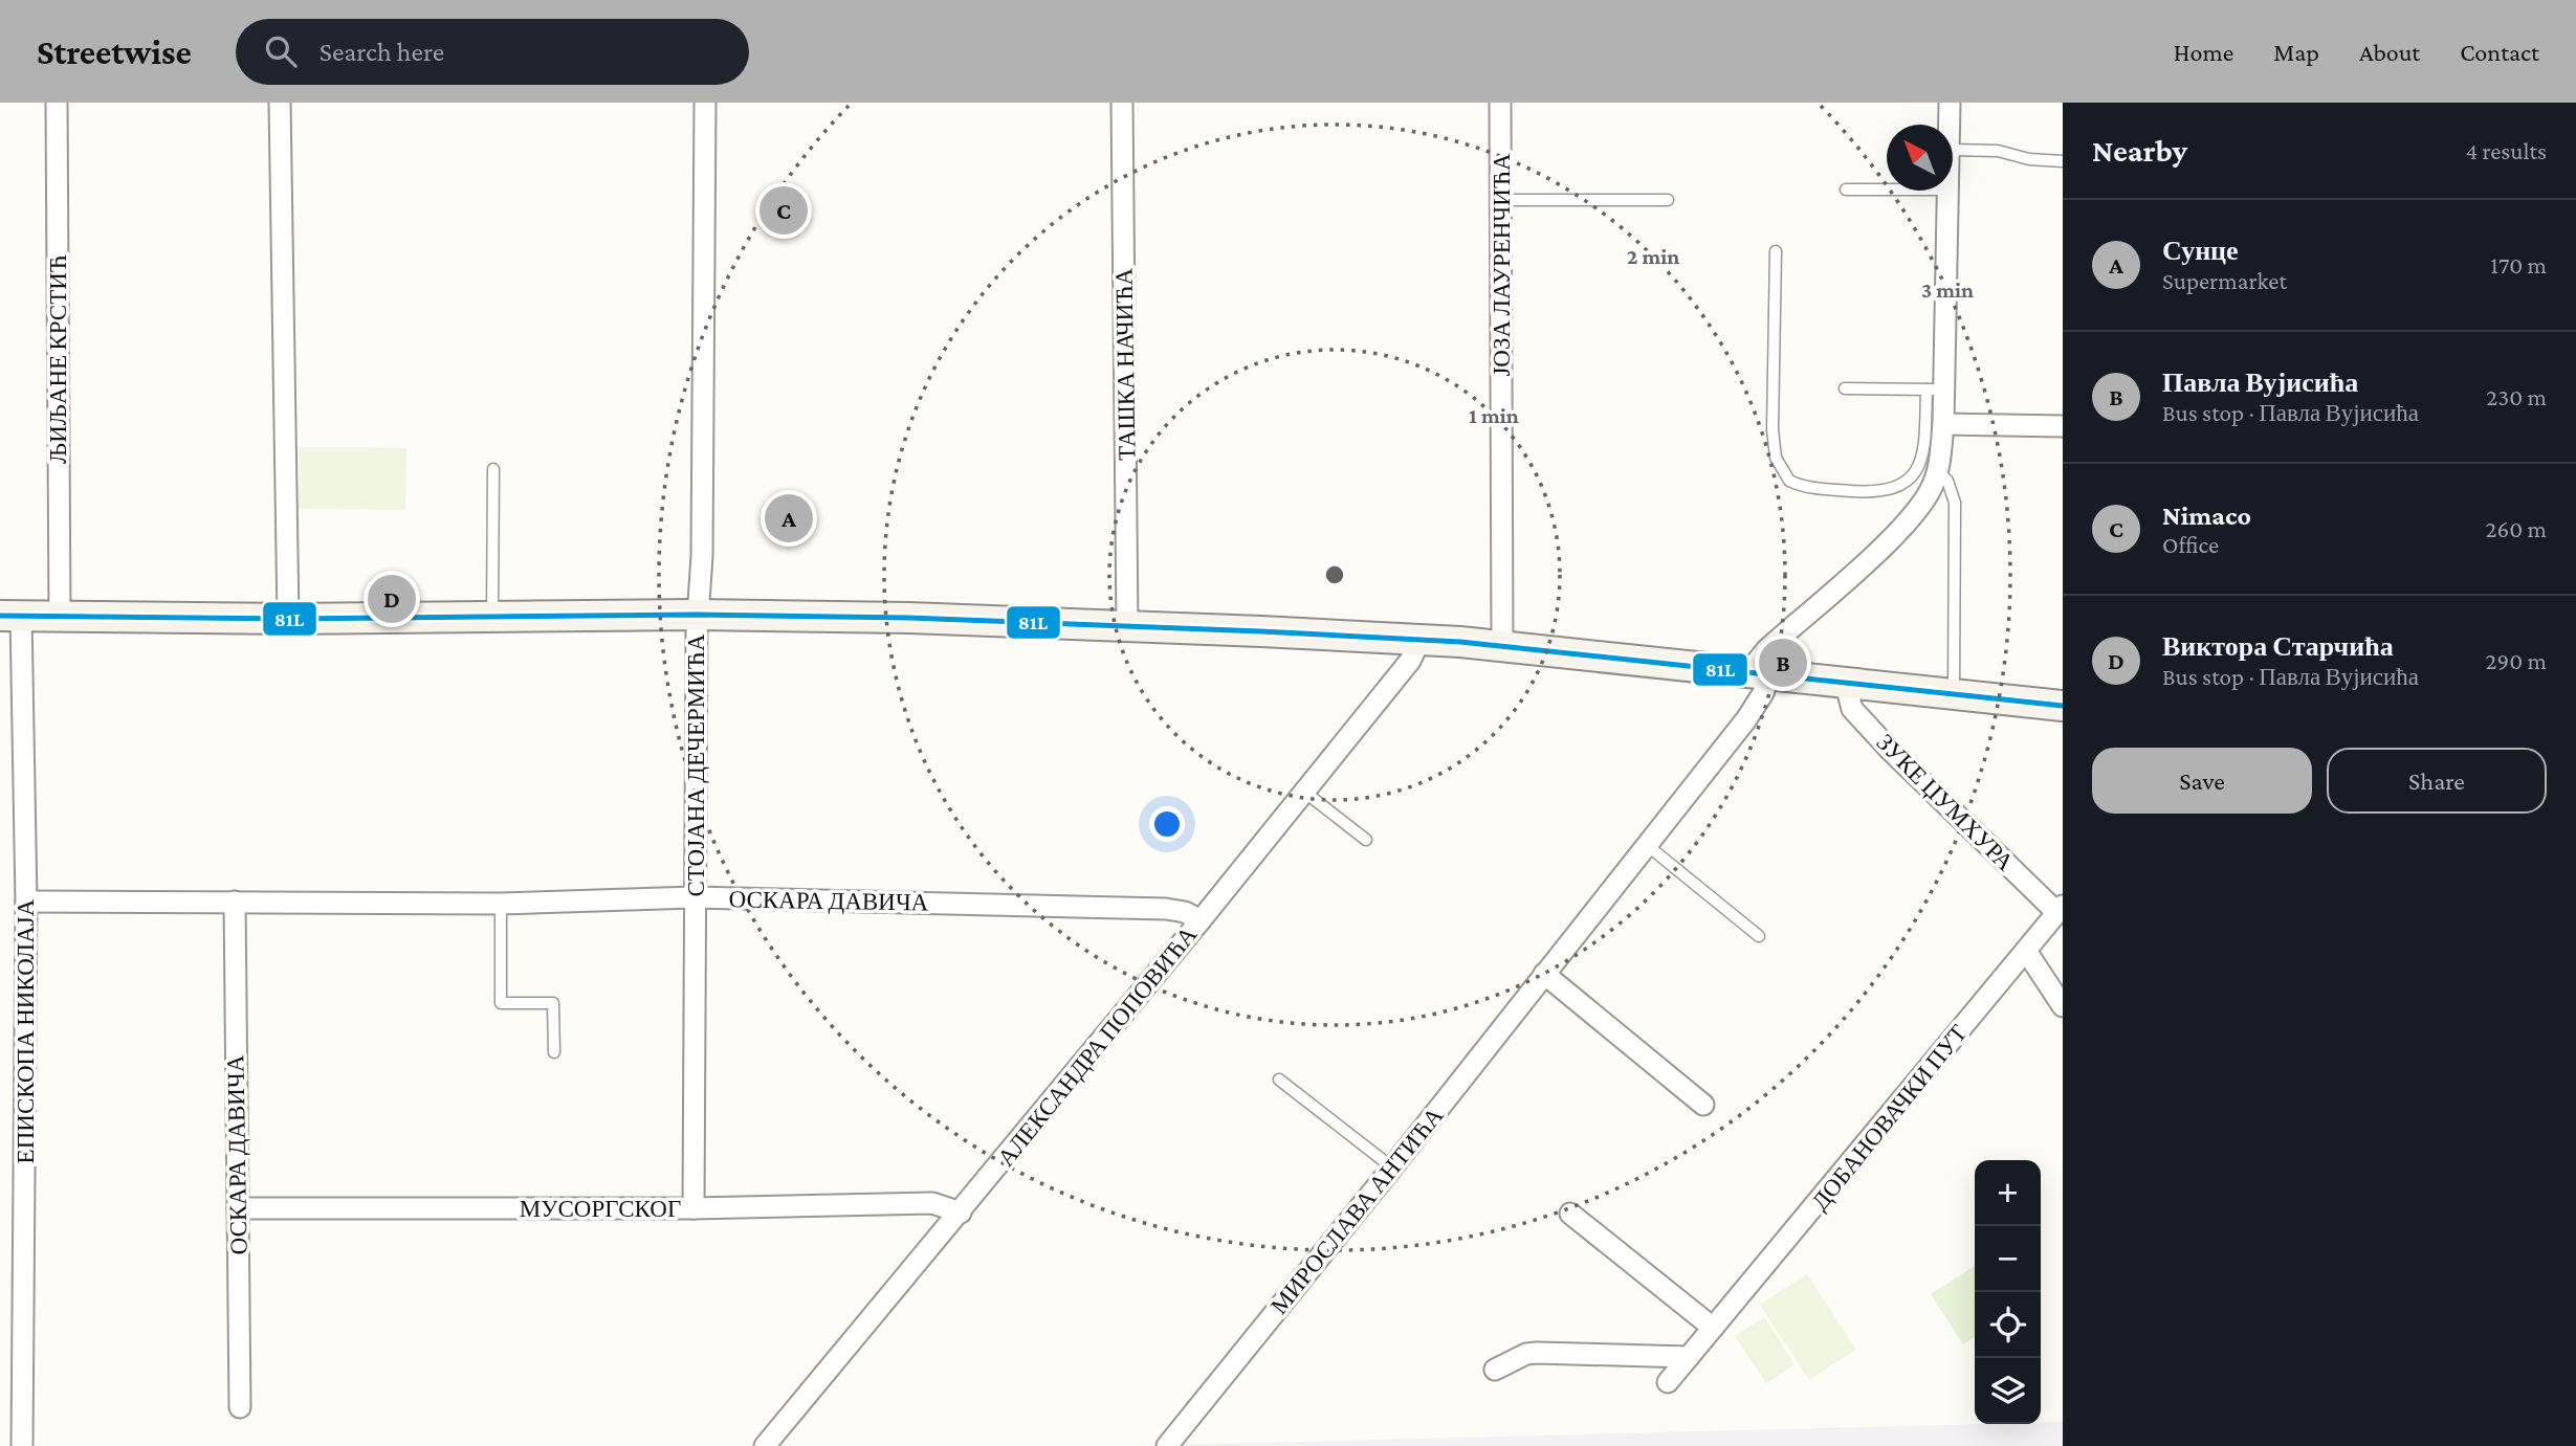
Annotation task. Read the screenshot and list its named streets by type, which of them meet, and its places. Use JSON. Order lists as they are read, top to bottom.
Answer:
{
  "streets": {
    "street": [
      "ЈОЗА ЛАУРЕНЧИЋА",
      "ЉИЉАНЕ КРСТИЋ",
      "ТАШКА НАЧИЋА",
      "СТОЈАНА ДЕЧЕРМИЋА",
      "ЗУКЕ ЏУМХУРА",
      "ОСКАРА ДАВИЧА",
      "ЕПИСКОПА НИКОЛАЈА",
      "АЛЕКСАНДРА ПОПОВИЋА",
      "ДОБАНОВАЧКИ ПУТ",
      "МУСОРГСКОГ",
      "МИРОСЛАВА АНТИЋА"
    ]
  },
  "crossings": [
    ["СТОЈАНА ДЕЧЕРМИЋА", "ОСКАРА ДАВИЧА"],
    ["СТОЈАНА ДЕЧЕРМИЋА", "МУСОРГСКОГ"],
    ["ЗУКЕ ЏУМХУРА", "ДОБАНОВАЧКИ ПУТ"],
    ["ОСКАРА ДАВИЧА", "ЕПИСКОПА НИКОЛАЈА"],
    ["ОСКАРА ДАВИЧА", "АЛЕКСАНДРА ПОПОВИЋА"],
    ["ОСКАРА ДАВИЧА", "МУСОРГСКОГ"],
    ["АЛЕКСАНДРА ПОПОВИЋА", "МУСОРГСКОГ"]
  ],
  "lines": ["transit line 81L"],
  "north": "top left",
  "page": {
    "header": "Streetwise",
    "search": "Search here",
    "nav": [
      "Home",
      "Map",
      "About",
      "Contact"
    ],
    "heading": ["Nearby", "4 results"],
    "pins": [
      "C",
      "A",
      "D",
      "B"
    ],
    "list": [
      {
        "mark": "A",
        "name": "Сунце",
        "note": "Supermarket",
        "value": "170 m"
      },
      {
        "mark": "B",
        "name": "Павла Вујисића",
        "note": "Bus stop · Павла Вујисића",
        "value": "230 m"
      },
      {
        "mark": "C",
        "name": "Nimaco",
        "note": "Office",
        "value": "260 m"
      },
      {
        "mark": "D",
        "name": "Виктора Старчића",
        "note": "Bus stop · Павла Вујисића",
        "value": "290 m"
      }
    ],
    "buttons": ["Save", "Share"],
    "map_buttons": ["+", "−"]
  },
  "rings": ["2 min", "3 min", "1 min"]
}
